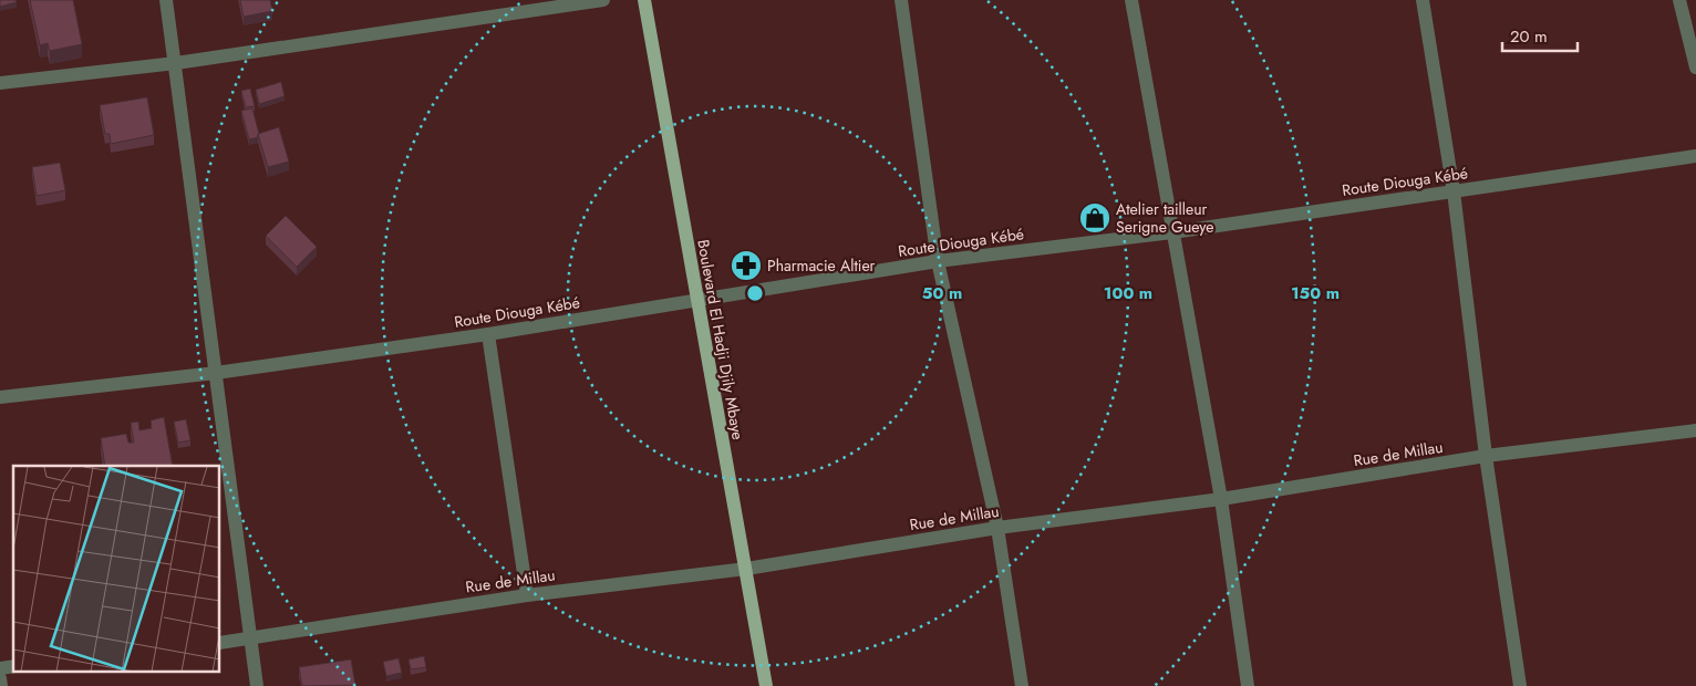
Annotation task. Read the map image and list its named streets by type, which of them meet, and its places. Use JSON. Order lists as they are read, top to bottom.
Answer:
{
  "streets": {
    "main road": ["Boulevard El Hadji Djily Mbaye"],
    "street": ["Route Diouga Kébé", "Rue de Millau"]
  },
  "crossings": [
    ["Route Diouga Kébé", "Boulevard El Hadji Djily Mbaye"],
    ["Boulevard El Hadji Djily Mbaye", "Rue de Millau"]
  ],
  "places": {
    "shop": ["Atelier tailleur Serigne Gueye"],
    "pharmacy": ["Pharmacie Altier"]
  },
  "scale_bar": "20 m",
  "rings": ["50 m", "100 m", "150 m"]
}
